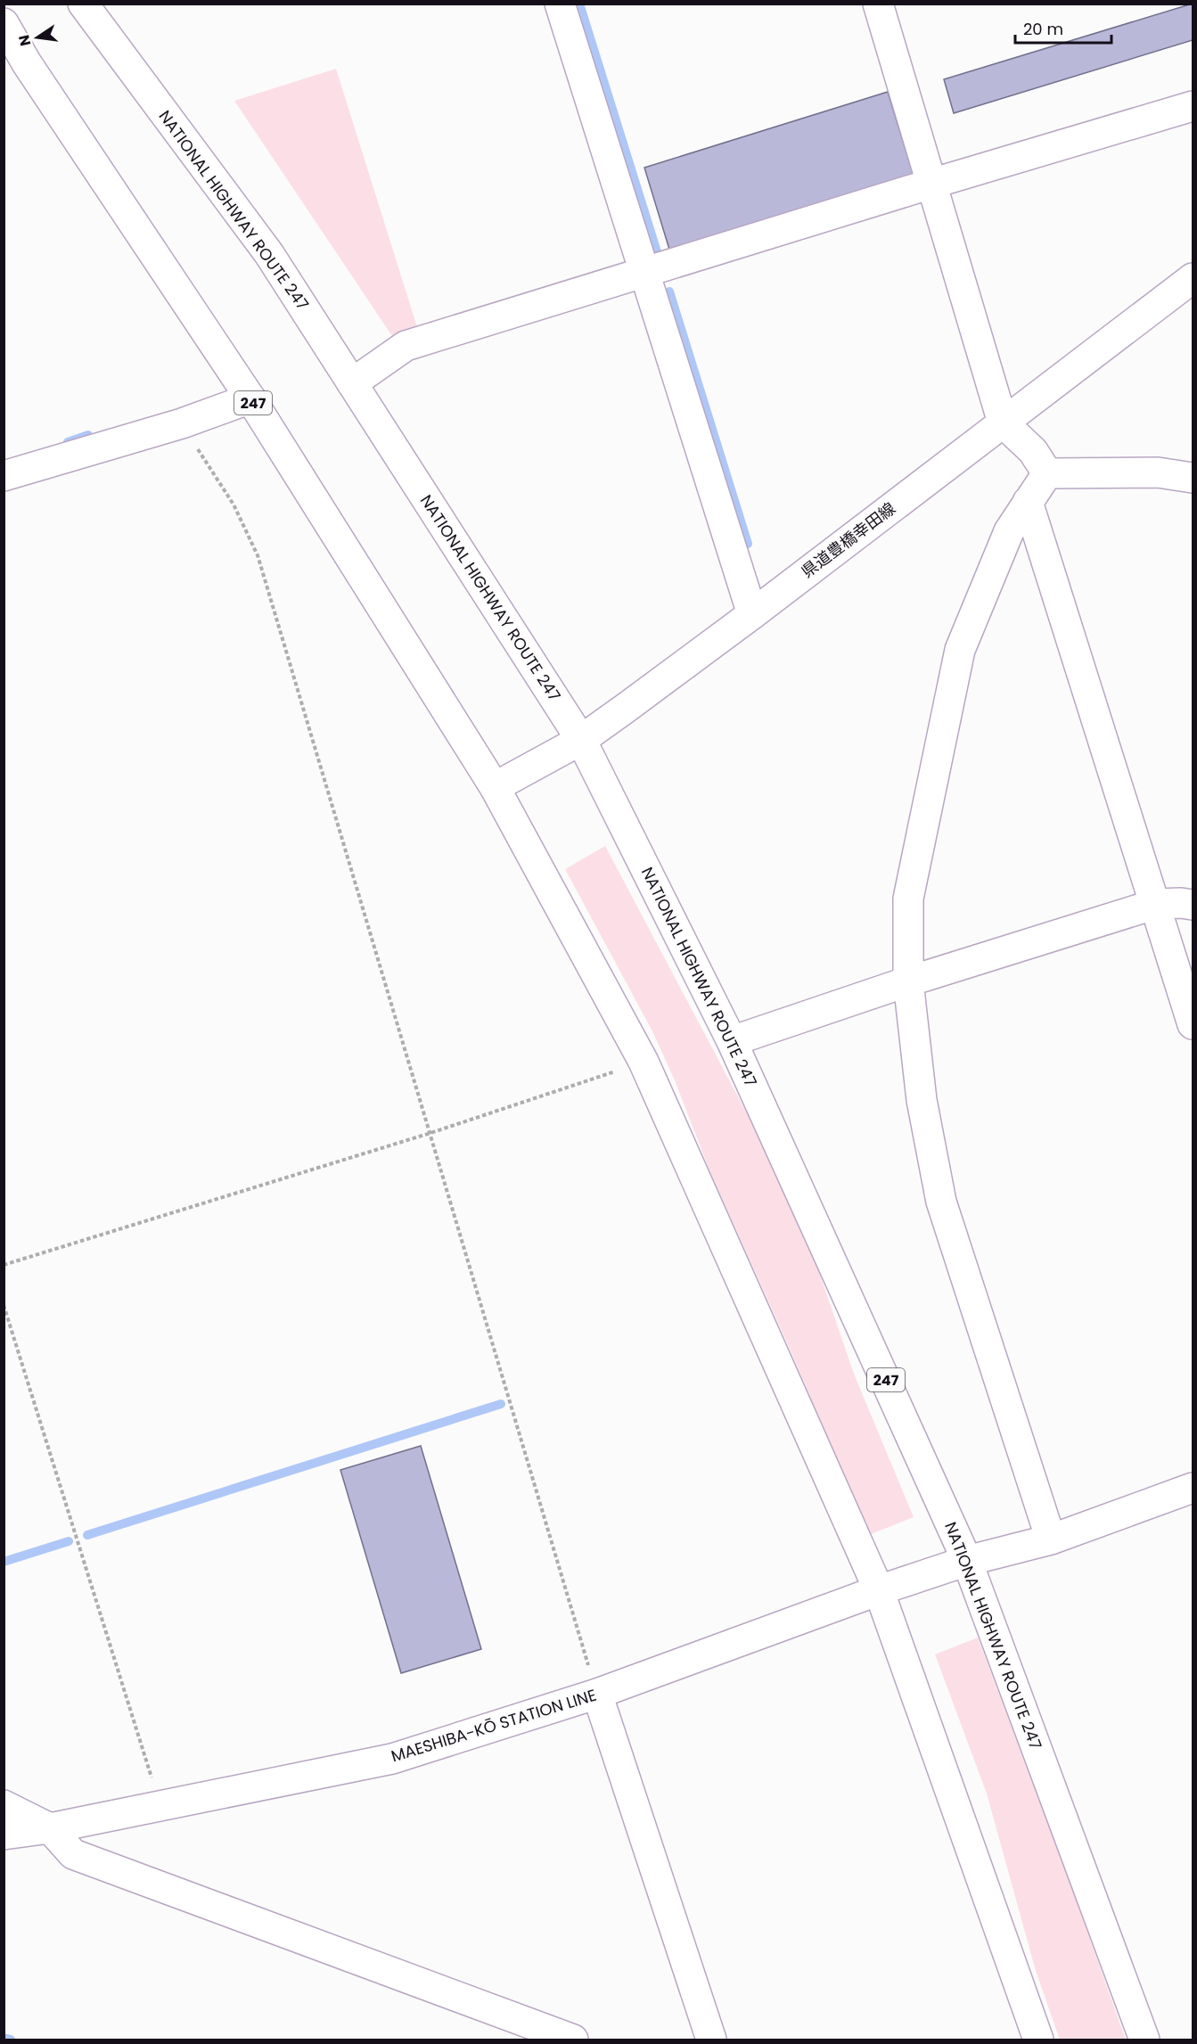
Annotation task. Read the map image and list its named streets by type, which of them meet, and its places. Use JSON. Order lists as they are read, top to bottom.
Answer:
{
  "streets": {
    "main road": [
      "NATIONAL HIGHWAY ROUTE 247",
      "247",
      "県道豊橋幸田線",
      "MAESHIBA-KŌ STATION LINE"
    ]
  },
  "crossings": [
    ["NATIONAL HIGHWAY ROUTE 247", "県道豊橋幸田線"],
    ["NATIONAL HIGHWAY ROUTE 247", "MAESHIBA-KŌ STATION LINE"],
    ["247", "県道豊橋幸田線"],
    ["247", "MAESHIBA-KŌ STATION LINE"]
  ],
  "scale_bar": "20 m",
  "north": "left"
}
